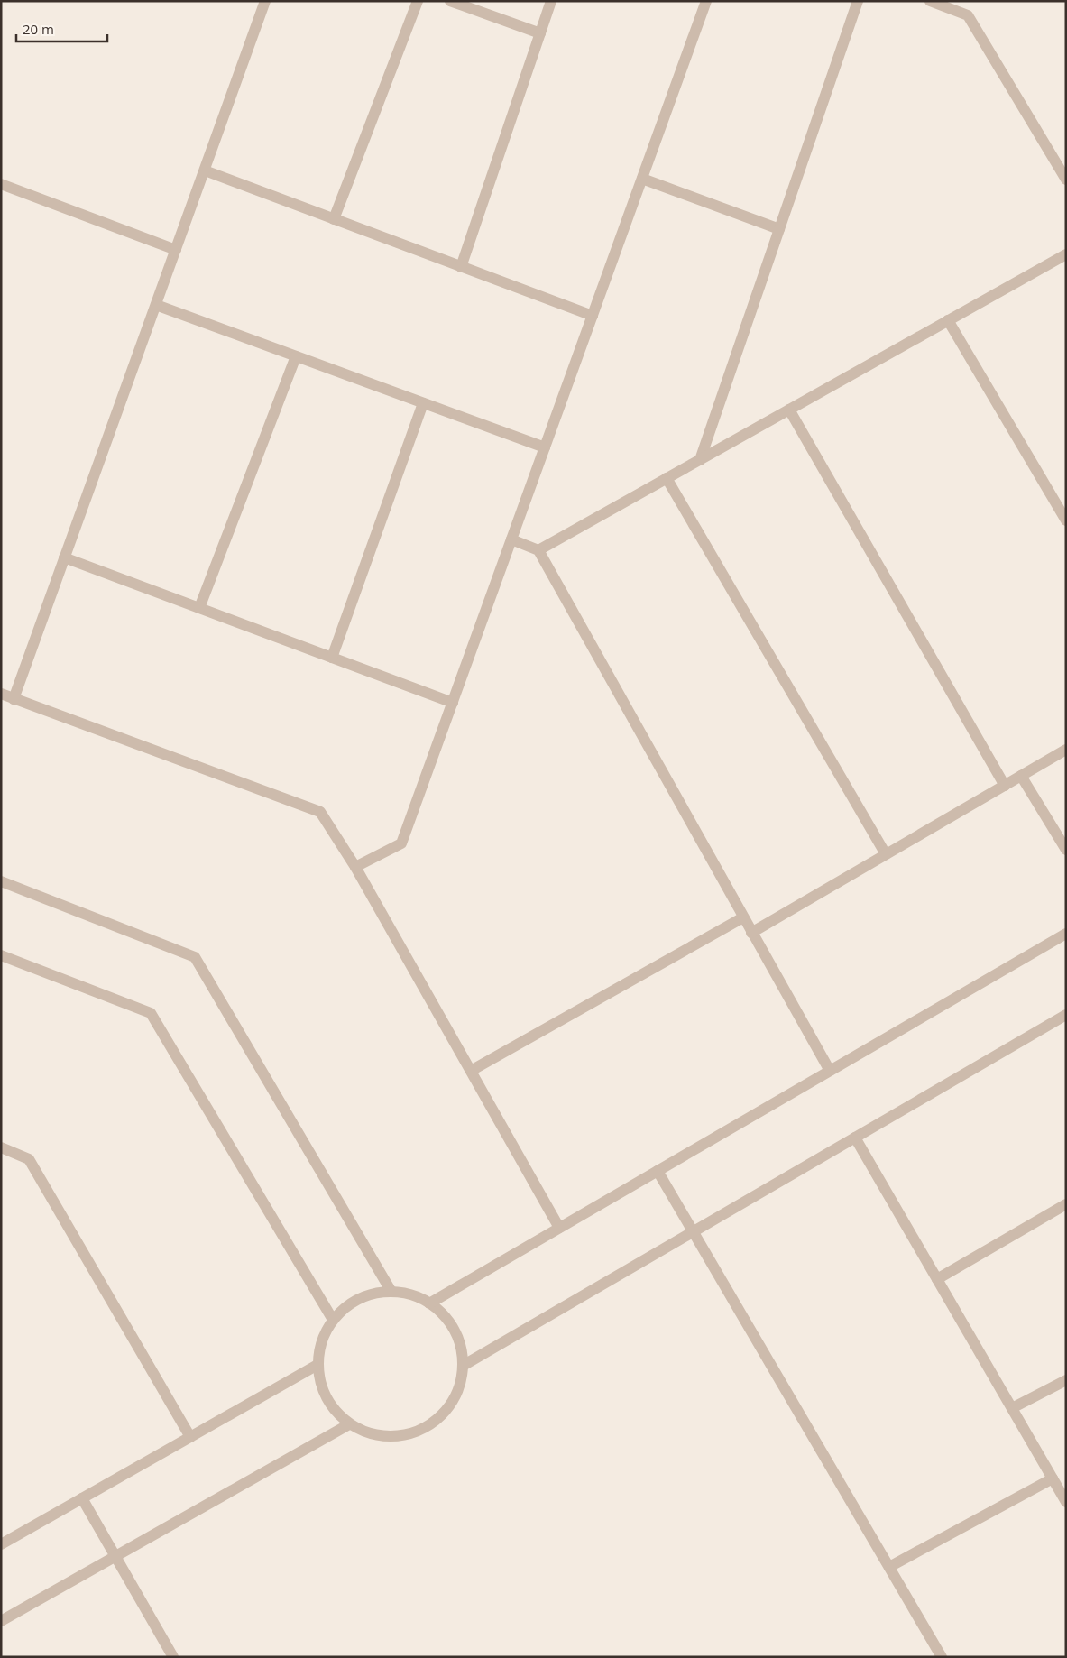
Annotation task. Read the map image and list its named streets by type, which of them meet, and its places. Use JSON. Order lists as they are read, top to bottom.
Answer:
{
  "scale_bar": "20 m"
}
